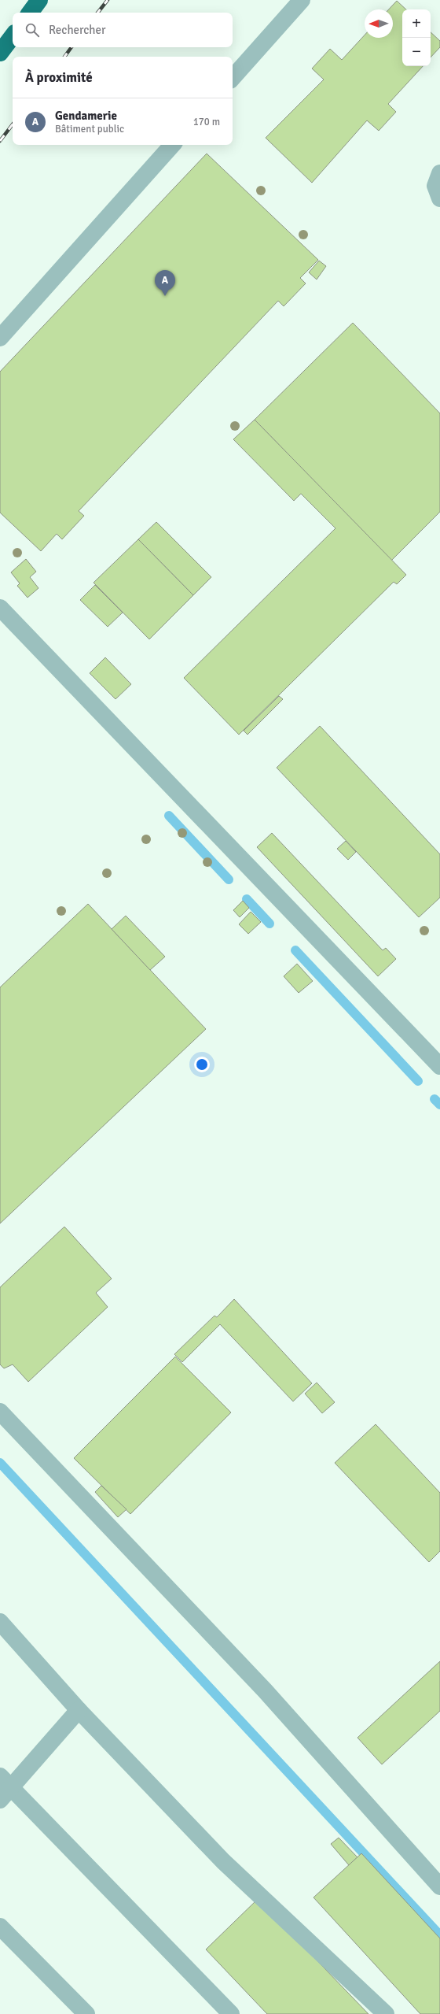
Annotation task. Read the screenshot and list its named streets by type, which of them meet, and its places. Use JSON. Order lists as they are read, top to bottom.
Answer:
{
  "north": "left",
  "page": {
    "map_buttons": ["+", "−"],
    "search": "Rechercher",
    "heading": "À proximité",
    "list": [
      {
        "mark": "A",
        "name": "Gendamerie",
        "note": "Bâtiment public",
        "value": "170 m"
      }
    ],
    "pins": "A"
  }
}
